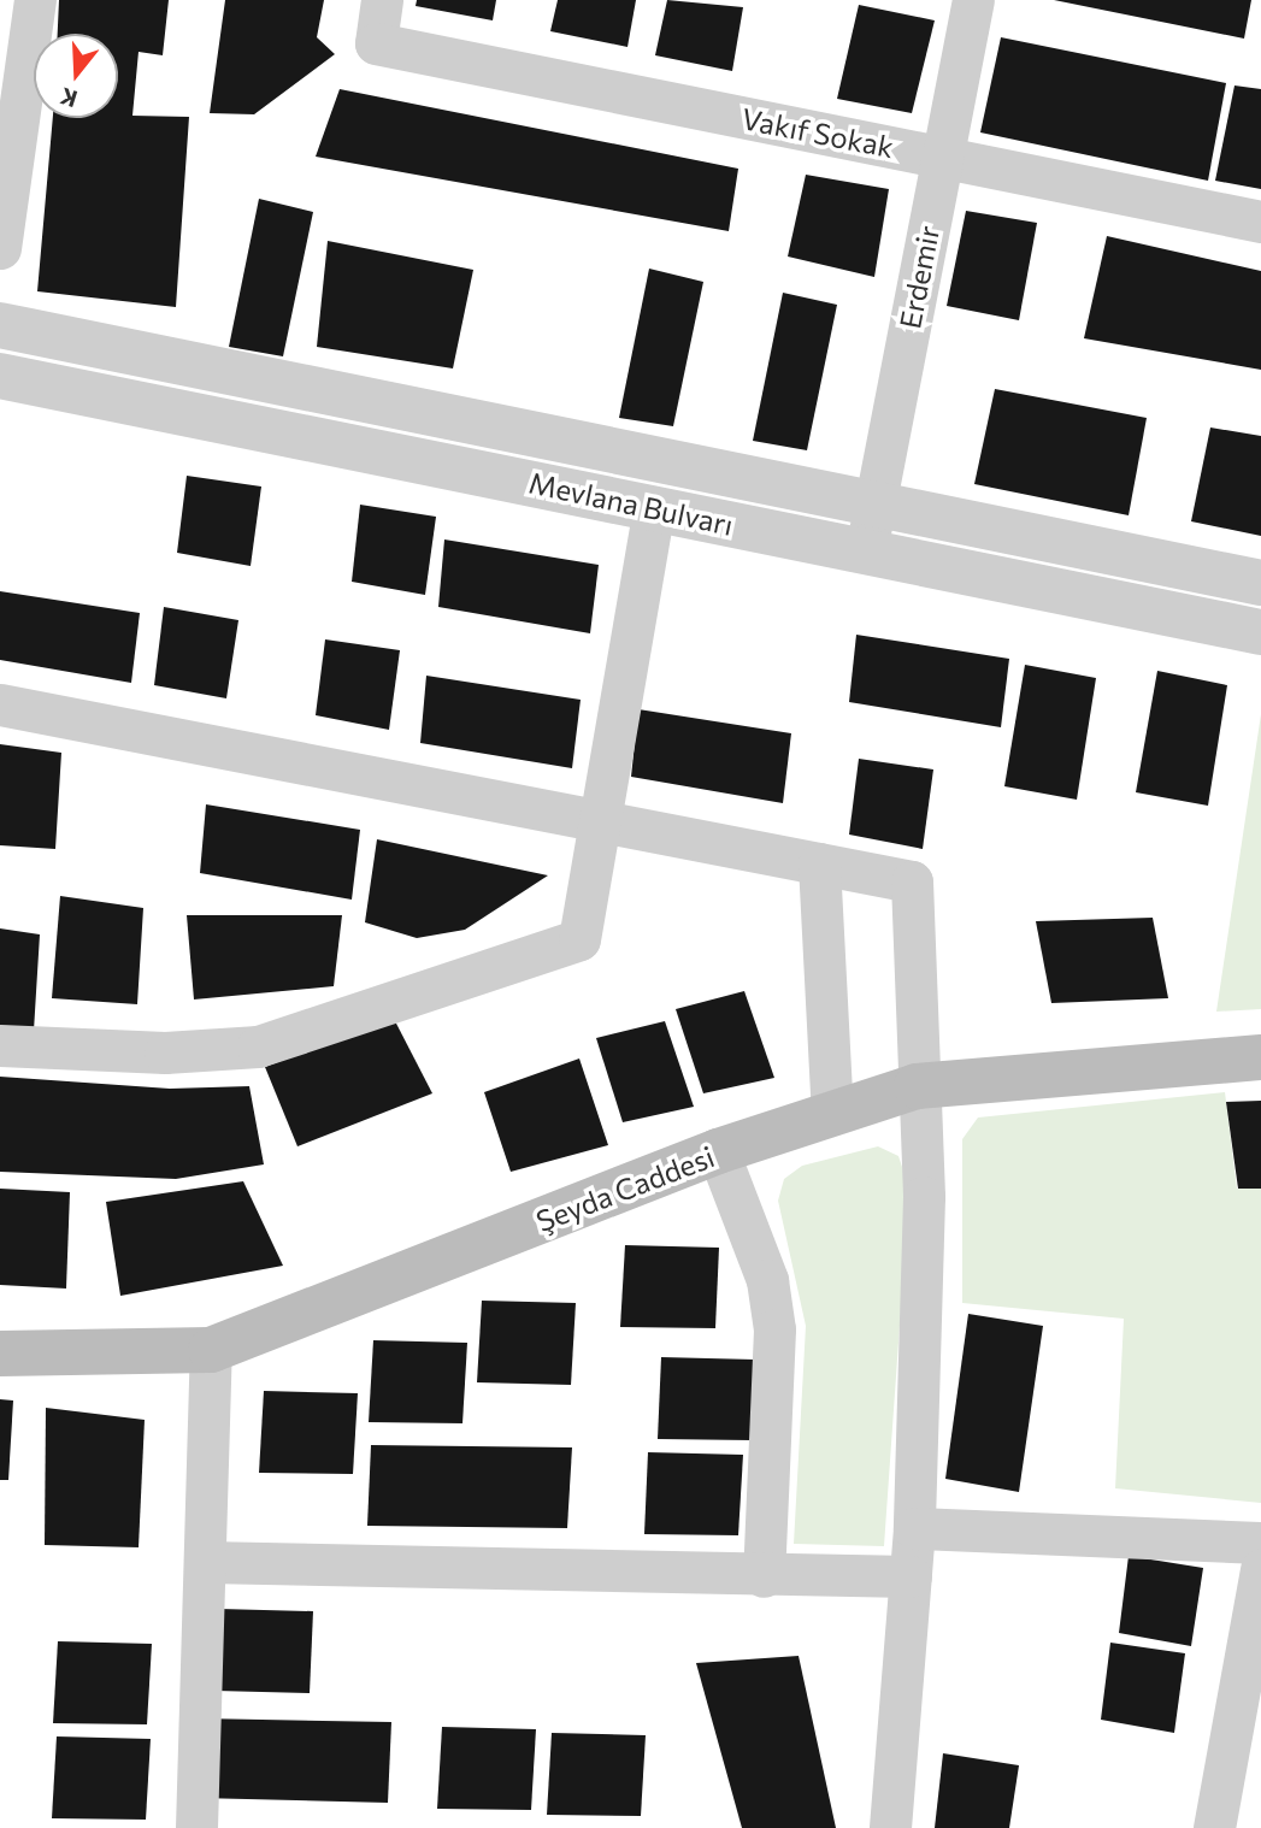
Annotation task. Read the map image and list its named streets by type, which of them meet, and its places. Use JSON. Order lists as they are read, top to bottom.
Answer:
{
  "streets": {
    "main road": ["Şeyda Caddesi"],
    "street": ["Vakıf Sokak", "Erdemir", "Mevlana Bulvarı"]
  },
  "crossings": [
    ["Vakıf Sokak", "Erdemir"],
    ["Erdemir", "Mevlana Bulvarı"]
  ],
  "north": "bottom"
}
